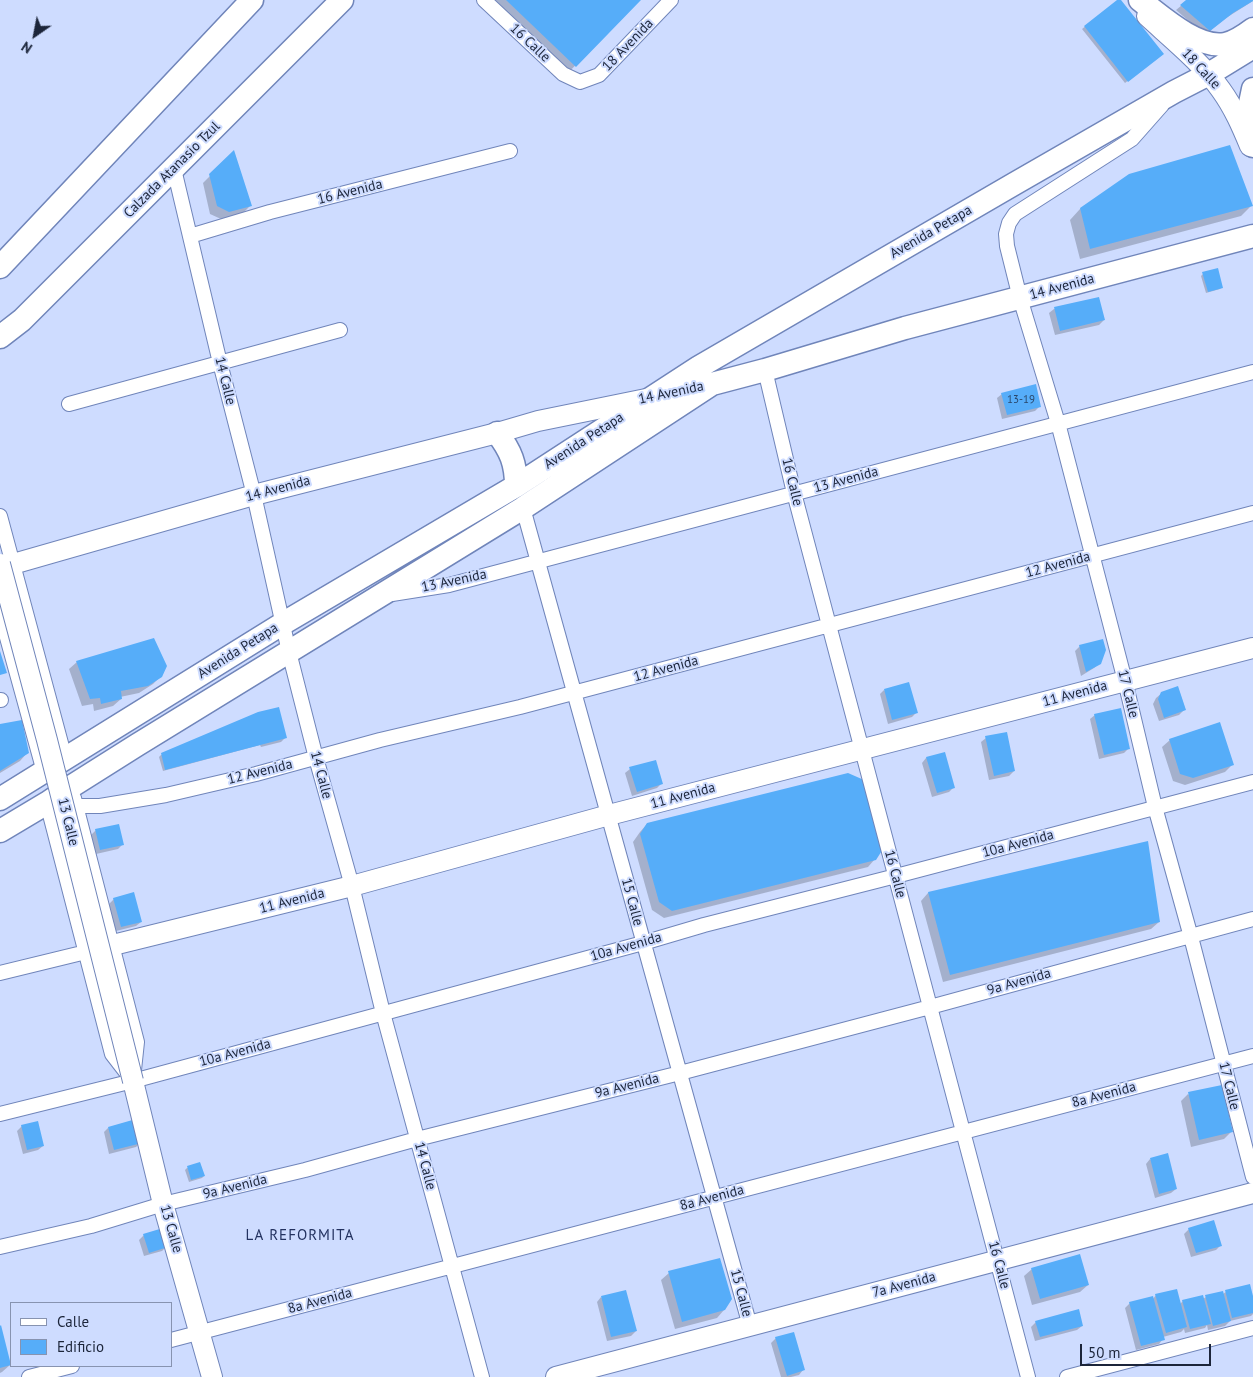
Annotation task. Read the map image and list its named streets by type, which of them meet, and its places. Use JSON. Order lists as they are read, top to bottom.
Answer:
{
  "streets": {
    "main road": [
      "18 Calle",
      "Calzada Atanasio Tzul",
      "Avenida Petapa",
      "14 Avenida",
      "11 Avenida",
      "13 Calle",
      "7a Avenida"
    ],
    "street": [
      "16 Calle",
      "18 Avenida",
      "16 Avenida",
      "14 Calle",
      "13 Avenida",
      "12 Avenida",
      "17 Calle",
      "10a Avenida",
      "15 Calle",
      "9a Avenida",
      "8a Avenida"
    ]
  },
  "crossings": [
    ["16 Calle", "18 Avenida"],
    ["16 Calle", "14 Avenida"],
    ["16 Calle", "13 Avenida"],
    ["16 Calle", "12 Avenida"],
    ["16 Calle", "11 Avenida"],
    ["16 Calle", "10a Avenida"],
    ["16 Calle", "9a Avenida"],
    ["16 Calle", "8a Avenida"],
    ["16 Calle", "7a Avenida"],
    ["18 Calle", "Avenida Petapa"],
    ["Calzada Atanasio Tzul", "14 Calle"],
    ["16 Avenida", "14 Calle"],
    ["Avenida Petapa", "14 Avenida"],
    ["Avenida Petapa", "14 Calle"],
    ["Avenida Petapa", "13 Avenida"],
    ["Avenida Petapa", "12 Avenida"],
    ["Avenida Petapa", "17 Calle"],
    ["Avenida Petapa", "13 Calle"],
    ["Avenida Petapa", "15 Calle"],
    ["14 Avenida", "14 Calle"],
    ["14 Avenida", "17 Calle"],
    ["14 Avenida", "13 Calle"],
    ["14 Calle", "12 Avenida"],
    ["14 Calle", "11 Avenida"],
    ["14 Calle", "10a Avenida"],
    ["14 Calle", "9a Avenida"],
    ["14 Calle", "8a Avenida"],
    ["13 Avenida", "17 Calle"],
    ["13 Avenida", "15 Calle"],
    ["12 Avenida", "17 Calle"],
    ["12 Avenida", "13 Calle"],
    ["12 Avenida", "15 Calle"],
    ["11 Avenida", "17 Calle"],
    ["11 Avenida", "13 Calle"],
    ["11 Avenida", "15 Calle"],
    ["17 Calle", "10a Avenida"],
    ["17 Calle", "9a Avenida"],
    ["17 Calle", "8a Avenida"],
    ["13 Calle", "10a Avenida"],
    ["13 Calle", "9a Avenida"],
    ["13 Calle", "8a Avenida"],
    ["10a Avenida", "15 Calle"],
    ["15 Calle", "9a Avenida"],
    ["15 Calle", "8a Avenida"],
    ["15 Calle", "7a Avenida"]
  ],
  "districts": ["LA REFORMITA"],
  "house_numbers": ["13-19"],
  "legend": ["Calle", "Edificio"],
  "scale_bar": "50 m",
  "north": "bottom left"
}
